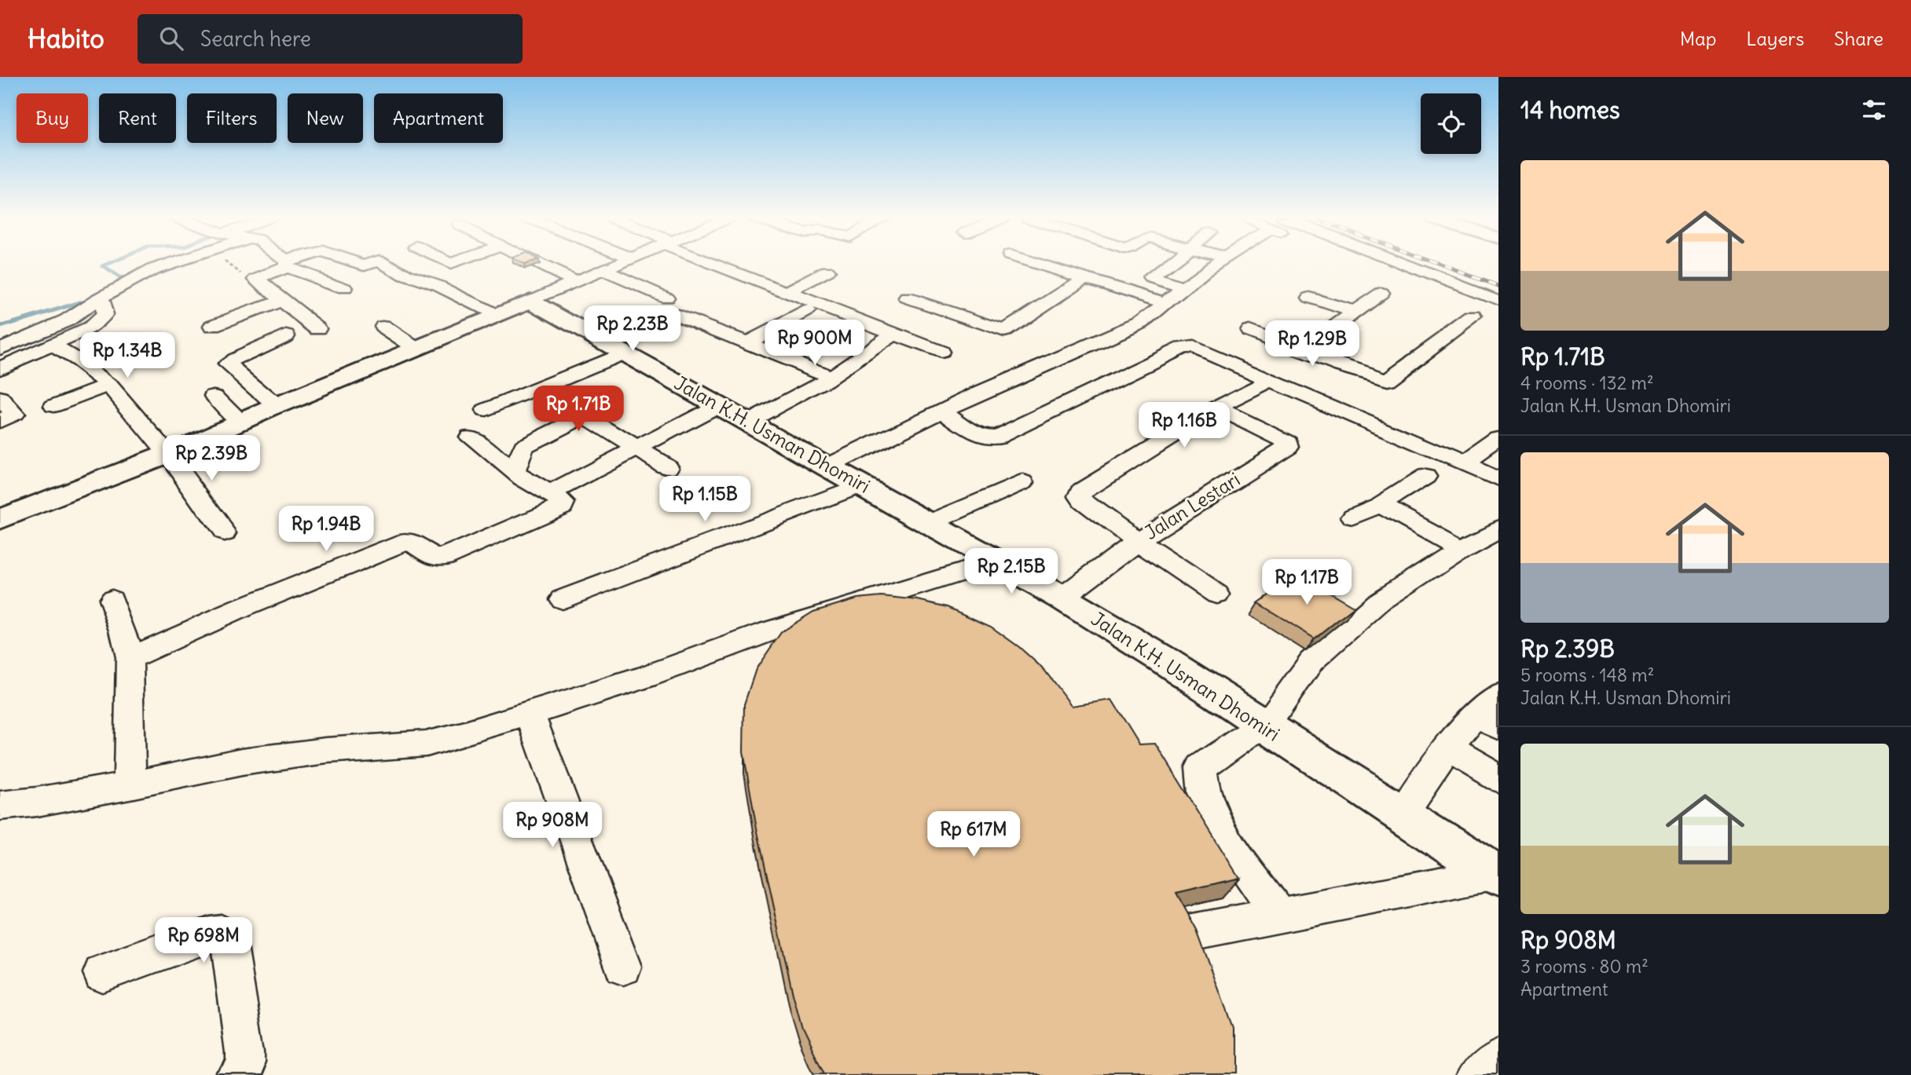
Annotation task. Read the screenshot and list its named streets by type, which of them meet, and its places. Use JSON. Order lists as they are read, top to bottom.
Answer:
{
  "streets": {
    "main road": ["Jalan K.H. Usman Dhomiri"],
    "street": ["Jalan Lestari"]
  },
  "page": {
    "header": "Habito",
    "search": "Search here",
    "nav": ["Map", "Layers", "Share"],
    "heading": "14 homes",
    "chip": [
      "Buy",
      "Rent",
      "Filters",
      "New",
      "Apartment"
    ],
    "list": [
      {
        "name": "Rp 1.71B",
        "note": "4 rooms · 132 m² · Jalan K.H. Usman Dhomiri"
      },
      {
        "name": "Rp 2.39B",
        "note": "5 rooms · 148 m² · Jalan K.H. Usman Dhomiri"
      },
      {
        "name": "Rp 908M",
        "note": "3 rooms · 80 m² · Apartment"
      }
    ],
    "price": [
      "Rp 2.23B",
      "Rp 900M",
      "Rp 1.29B",
      "Rp 1.34B",
      "Rp 1.71B",
      "Rp 1.16B",
      "Rp 2.39B",
      "Rp 1.15B",
      "Rp 1.94B",
      "Rp 2.15B",
      "Rp 1.17B",
      "Rp 908M",
      "Rp 617M",
      "Rp 698M"
    ]
  }
}
